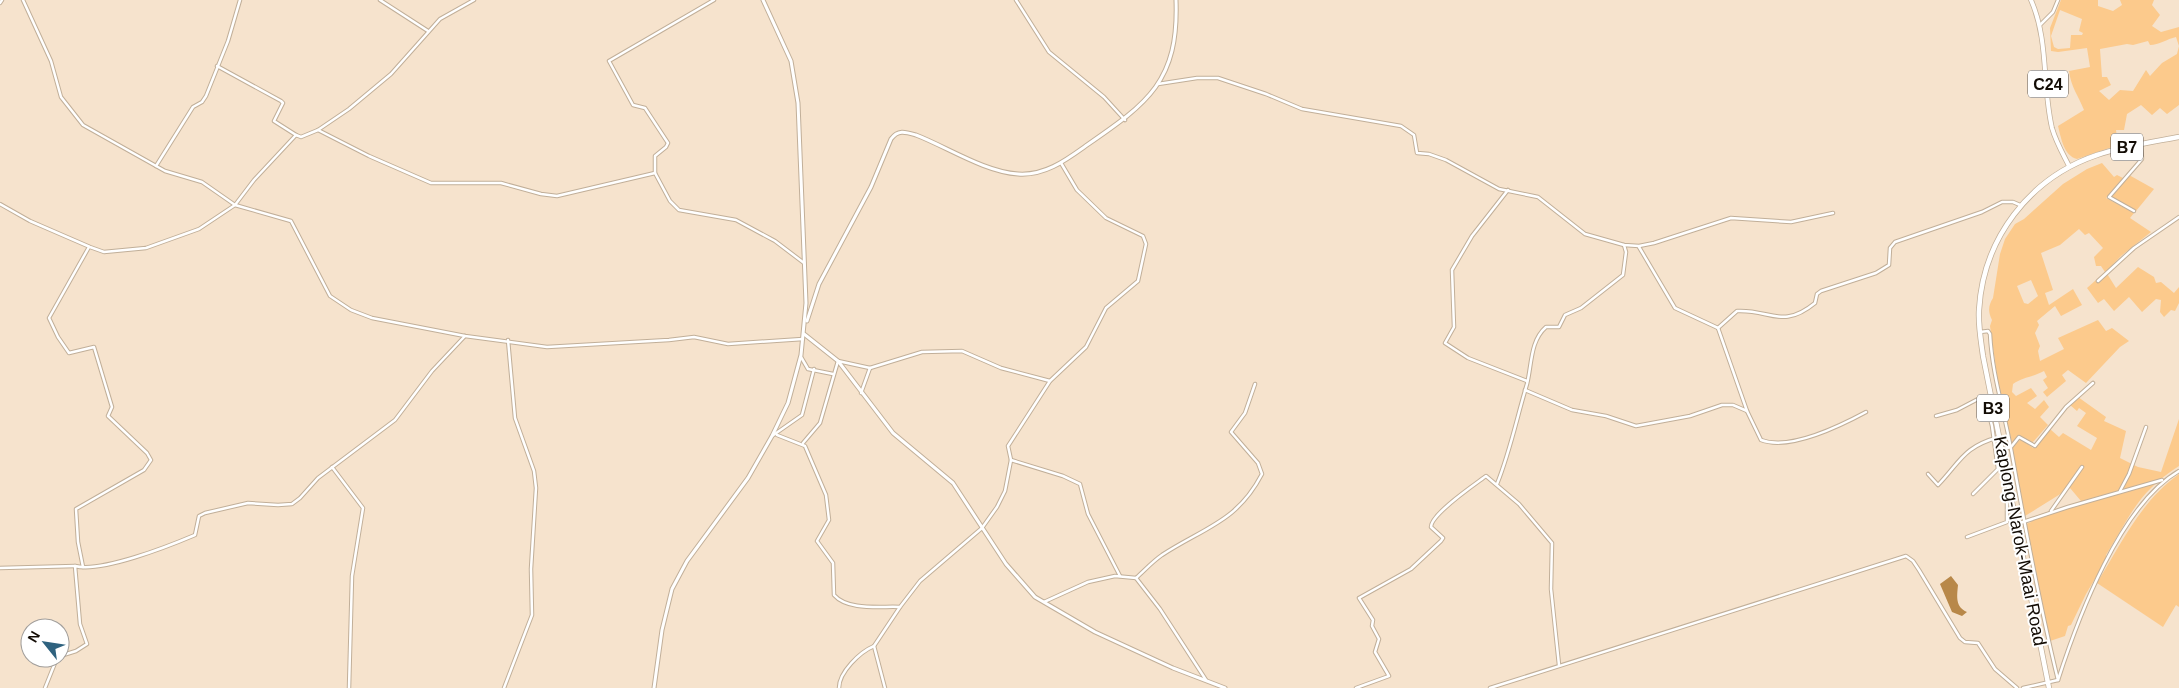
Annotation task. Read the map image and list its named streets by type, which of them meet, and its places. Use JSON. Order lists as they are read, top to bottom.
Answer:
{
  "streets": {
    "highway": ["B7", "B3", "Kaplong-Narok-Maai Road"],
    "main road": ["C24"]
  },
  "crossings": [
    ["C24", "Kaplong-Narok-Maai Road"],
    ["B7", "Kaplong-Narok-Maai Road"]
  ],
  "north": "top left"
}
